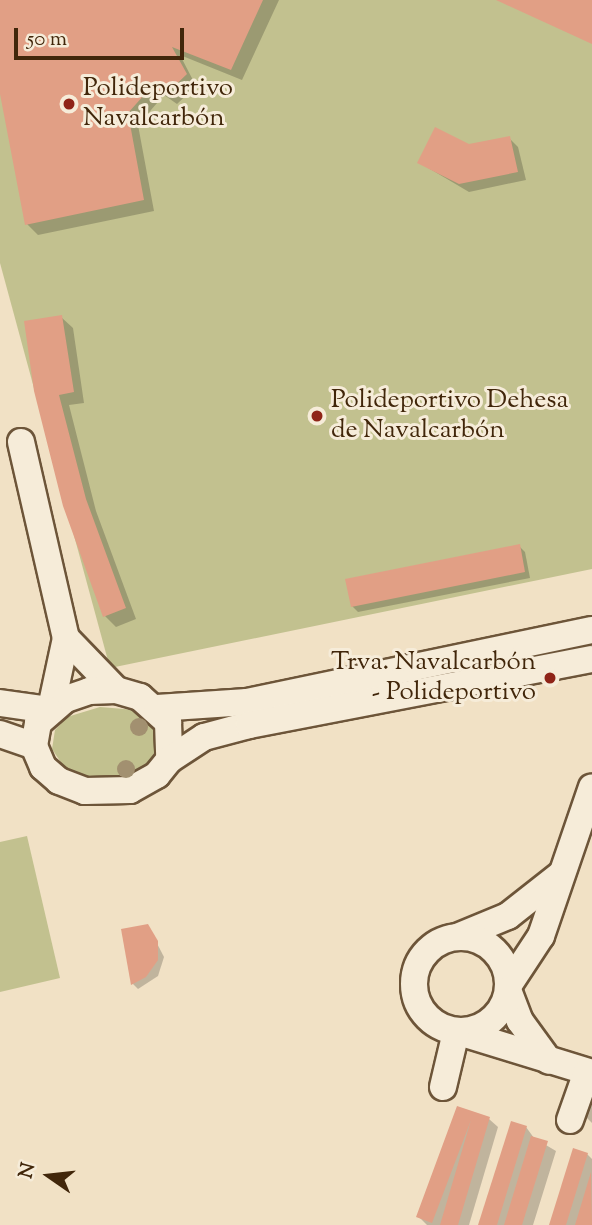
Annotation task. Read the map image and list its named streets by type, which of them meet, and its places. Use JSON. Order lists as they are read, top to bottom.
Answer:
{
  "places": ["Polideportivo Navalcarbón", "Polideportivo Dehesa de Navalcarbón", "Trva. Navalcarbón - Polideportivo"],
  "scale_bar": "50 m",
  "north": "left"
}
